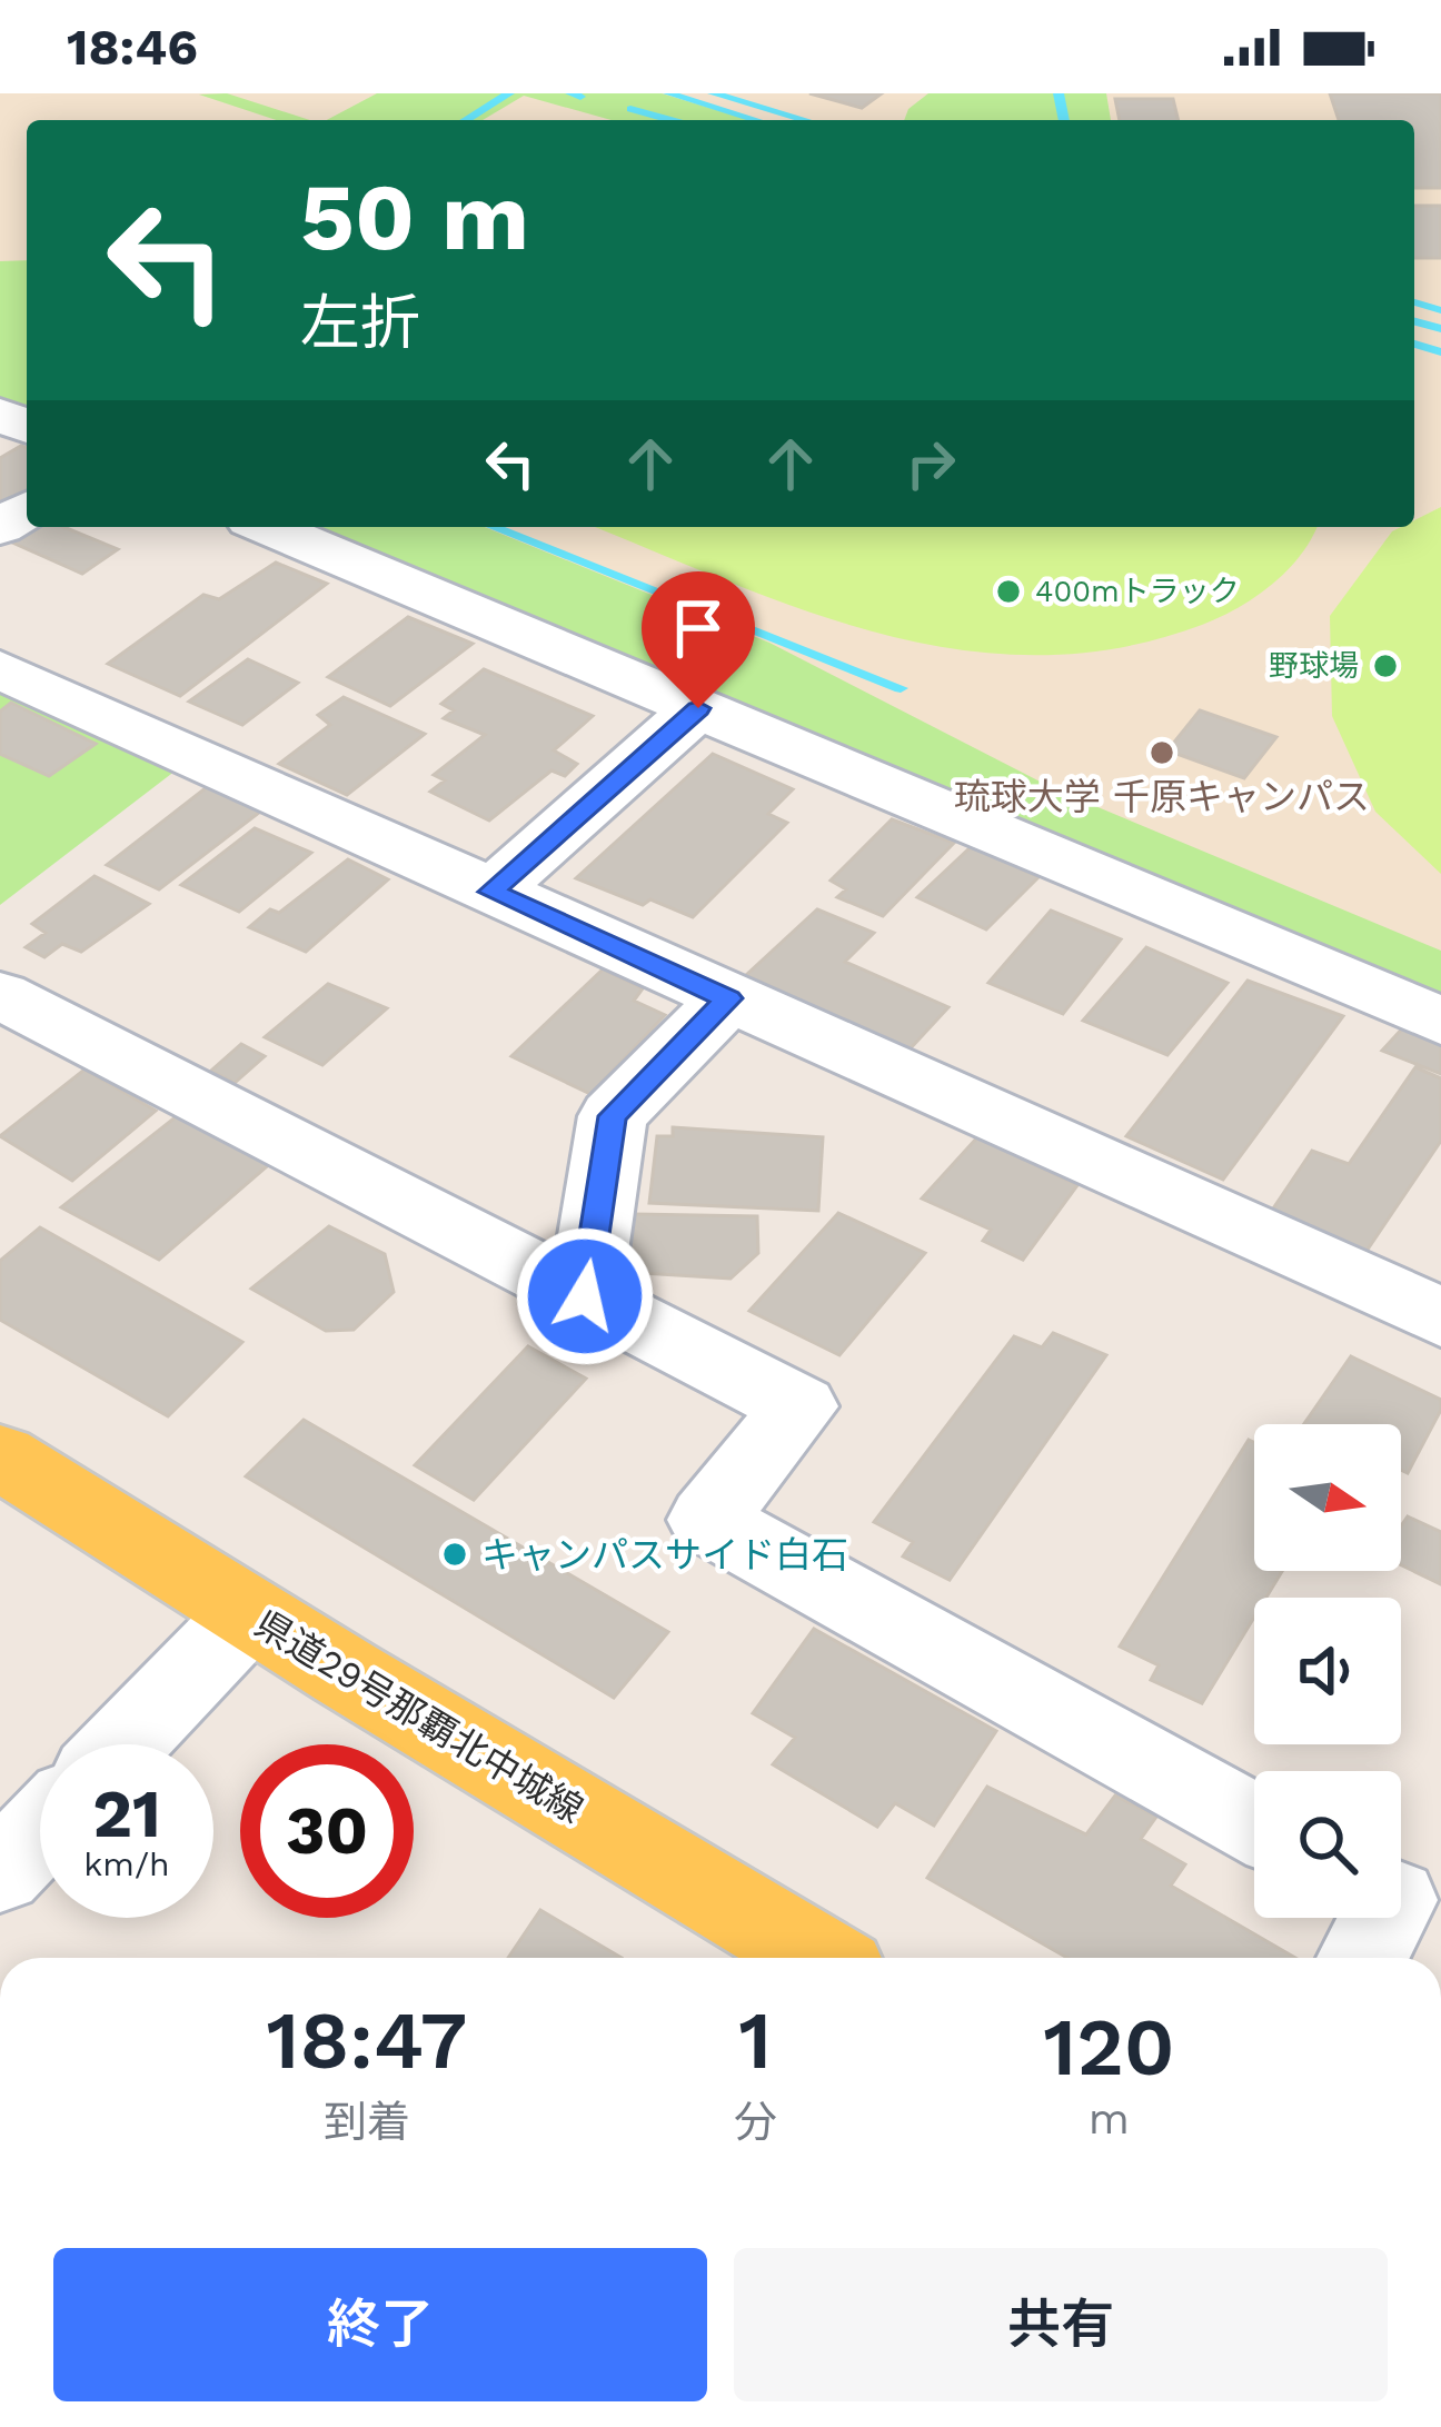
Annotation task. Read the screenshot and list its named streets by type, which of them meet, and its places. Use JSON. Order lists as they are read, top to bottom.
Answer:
{
  "streets": {
    "main road": ["県道29号那覇北中城線"]
  },
  "places": [
    "400mトラック",
    "野球場",
    "琉球大学 千原キャンパス",
    "キャンパスサイド白石"
  ],
  "north": "right",
  "page": {
    "status": "18:46",
    "turn": ["50 m", "左折"],
    "speed": "21 km/h",
    "limit": "30",
    "eta": [
      "18:47",
      "到着",
      "1",
      "分",
      "120",
      "m"
    ],
    "buttons": ["終了", "共有"]
  }
}
